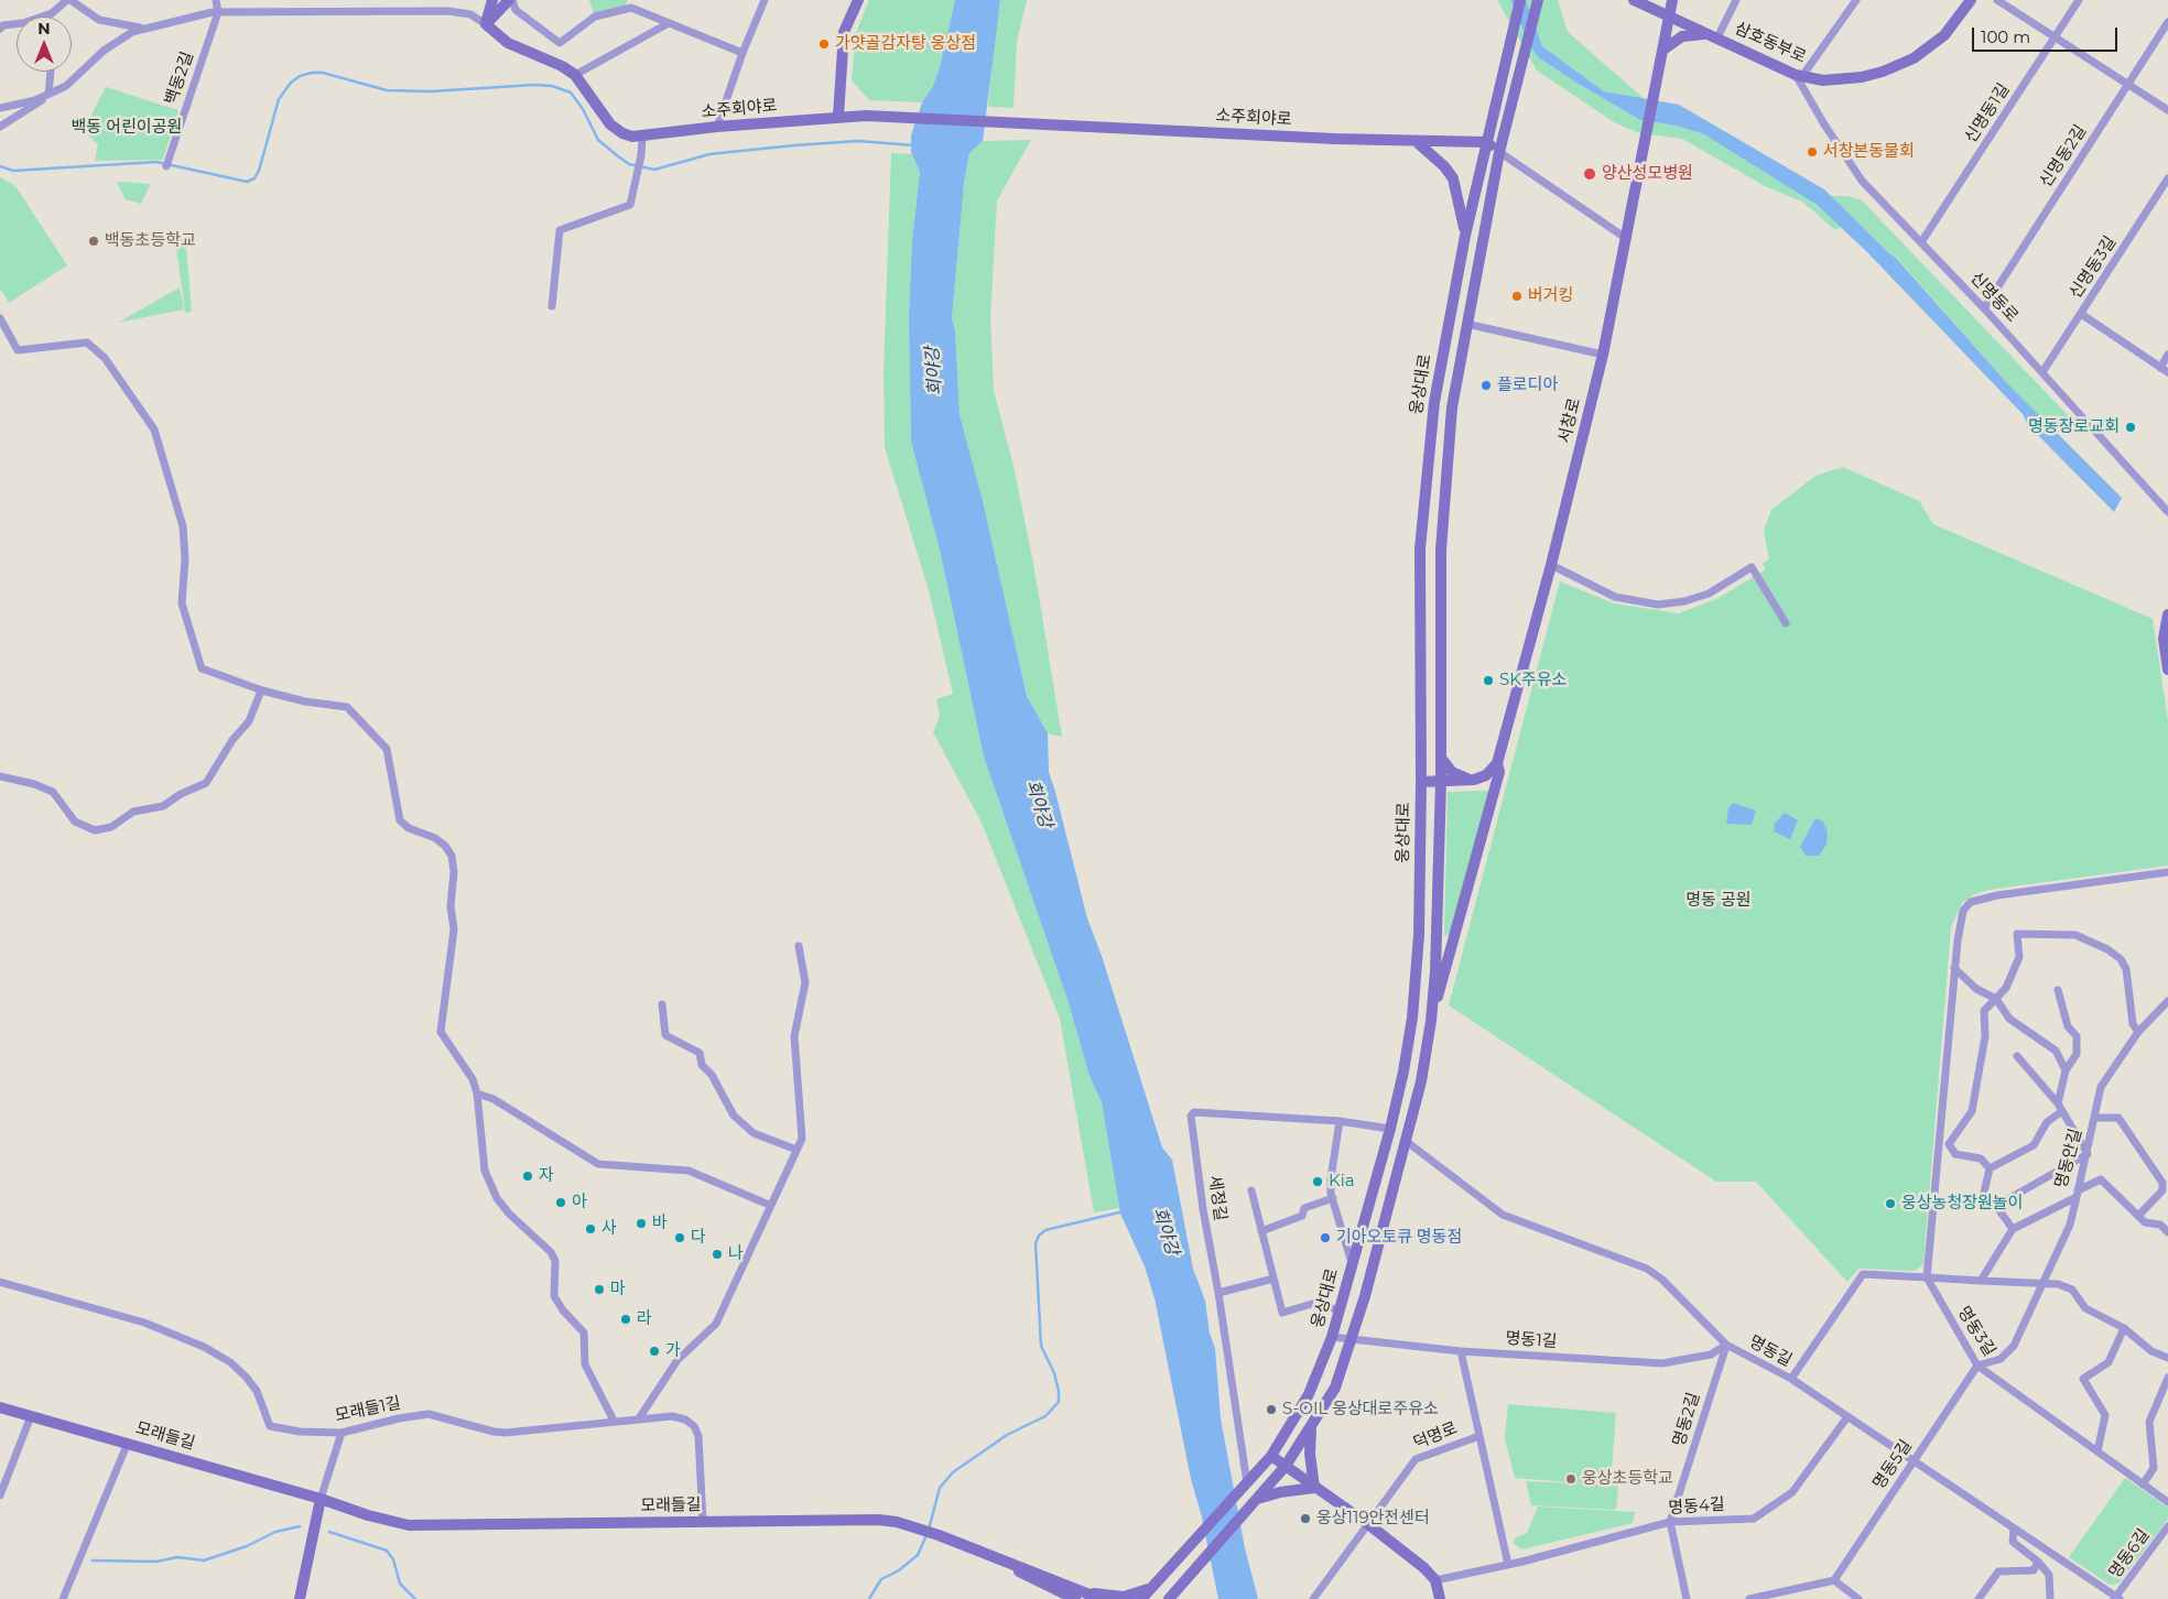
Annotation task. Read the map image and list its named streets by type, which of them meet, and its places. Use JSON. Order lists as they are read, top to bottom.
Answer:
{
  "streets": {
    "main road": [
      "삼호동부로",
      "소주회야로",
      "웅상대로",
      "서창로",
      "모래들길"
    ],
    "street": [
      "백동2길",
      "신명동1길",
      "신명동2길",
      "신명동3길",
      "신명동로",
      "명동안길",
      "세정길",
      "명동3길",
      "명동1길",
      "명동길",
      "모래들1길",
      "명동2길",
      "덕명로",
      "명동5길",
      "명동4길",
      "명동6길"
    ]
  },
  "crossings": [
    ["삼호동부로", "신명동로"],
    ["삼호동부로", "서창로"],
    ["소주회야로", "웅상대로"],
    ["신명동1길", "신명동로"],
    ["신명동2길", "신명동로"],
    ["신명동3길", "신명동로"],
    ["웅상대로", "서창로"],
    ["웅상대로", "세정길"],
    ["웅상대로", "명동1길"],
    ["웅상대로", "명동길"],
    ["명동3길", "명동5길"],
    ["명동1길", "명동길"],
    ["명동1길", "명동2길"],
    ["명동길", "명동2길"],
    ["명동길", "명동5길"],
    ["명동길", "명동4길"],
    ["명동길", "명동6길"],
    ["모래들1길", "모래들길"],
    ["명동2길", "명동4길"]
  ],
  "water": ["회야강"],
  "parks": ["백동 어린이공원", "명동 공원"],
  "places": [
    "가얏골감자탕 웅상점",
    "서창본동물회",
    "양산성모병원",
    "백동초등학교",
    "버거킹",
    "플로디아",
    "명동장로교회",
    "SK주유소",
    "자",
    "Kia",
    "아",
    "웅상농청장원놀이",
    "바",
    "사",
    "다",
    "기아오토큐 명동점",
    "나",
    "마",
    "라",
    "가",
    "S-OIL 웅상대로주유소",
    "웅상초등학교",
    "웅상119안전센터"
  ],
  "scale_bar": "100 m",
  "north": "top"
}
